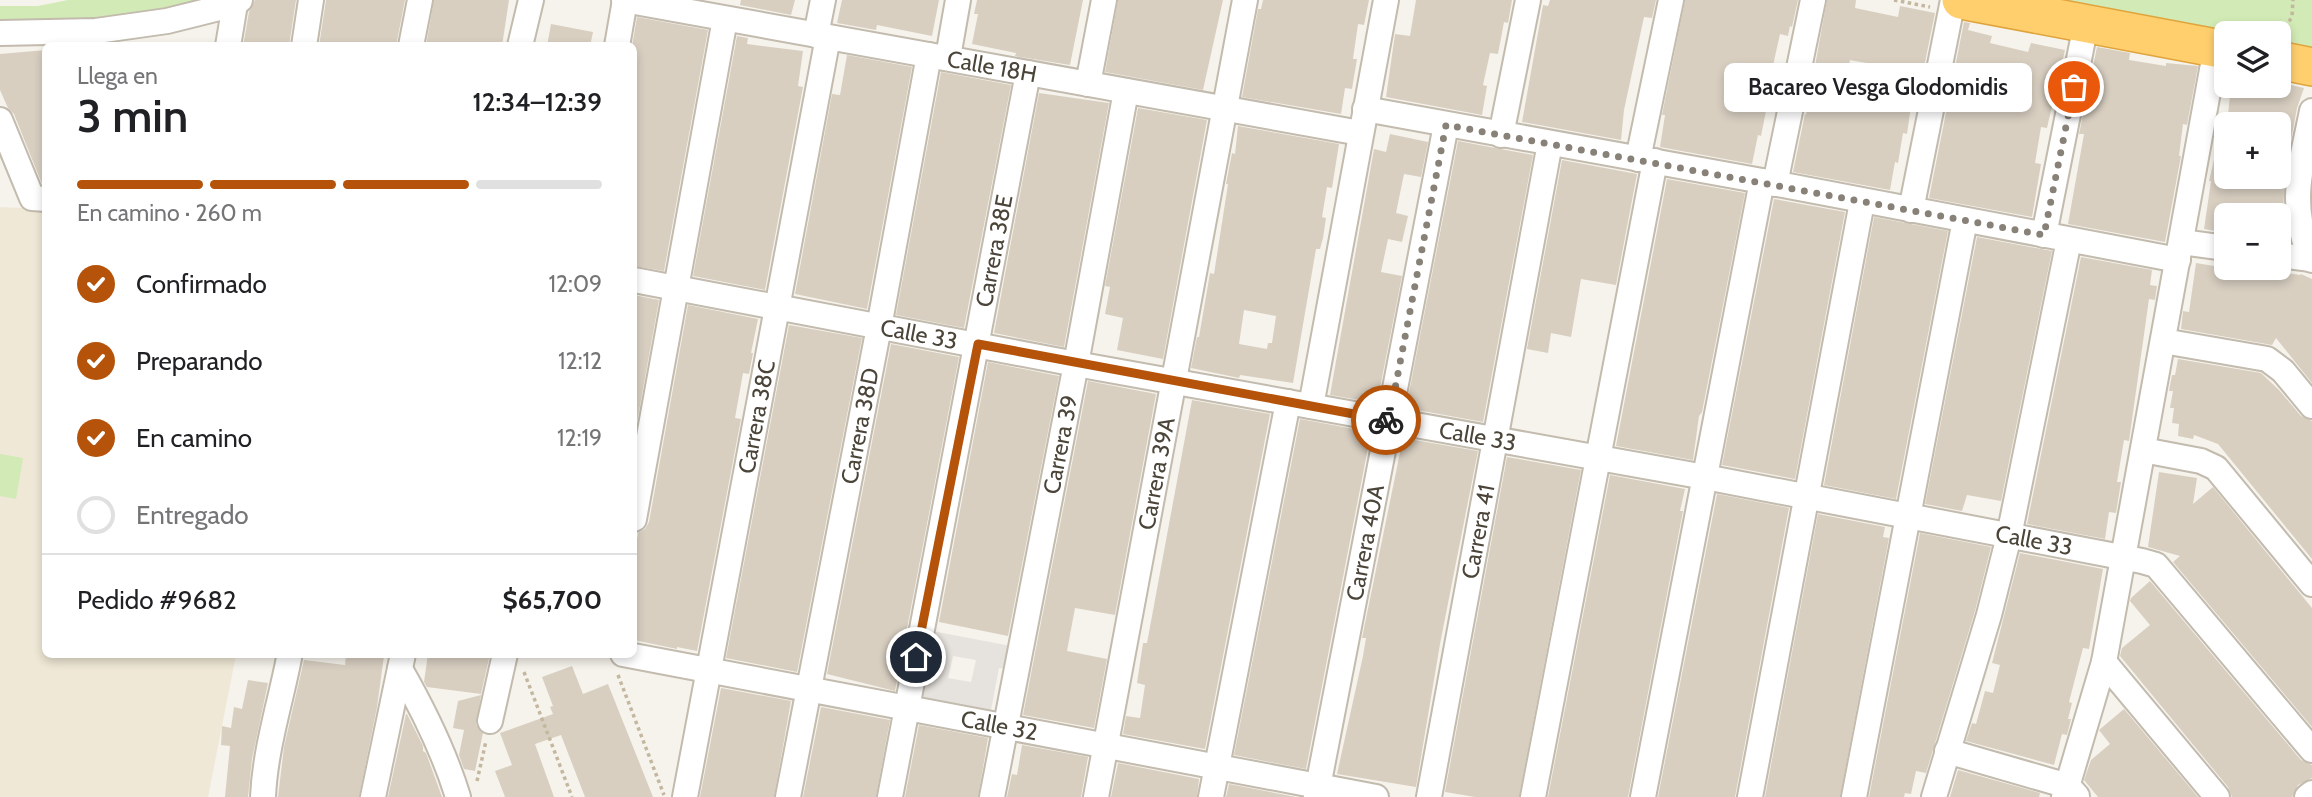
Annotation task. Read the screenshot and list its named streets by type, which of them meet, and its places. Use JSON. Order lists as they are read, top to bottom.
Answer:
{
  "streets": {
    "street": [
      "Calle 18H",
      "Carrera 38E",
      "Calle 33",
      "Carrera 38C",
      "Carrera 38D",
      "Carrera 39",
      "Carrera 39A",
      "Carrera 41",
      "Carrera 40A",
      "Calle 32"
    ]
  },
  "crossings": [
    ["Calle 18H", "Carrera 38E"],
    ["Calle 18H", "Carrera 38C"],
    ["Calle 18H", "Carrera 38D"],
    ["Calle 18H", "Carrera 39"],
    ["Calle 18H", "Carrera 39A"],
    ["Calle 18H", "Carrera 41"],
    ["Calle 18H", "Carrera 40A"],
    ["Carrera 38E", "Calle 33"],
    ["Carrera 38E", "Calle 32"],
    ["Calle 33", "Carrera 38C"],
    ["Calle 33", "Carrera 38D"],
    ["Calle 33", "Carrera 39"],
    ["Calle 33", "Carrera 39A"],
    ["Calle 33", "Carrera 41"],
    ["Calle 33", "Carrera 40A"],
    ["Carrera 38C", "Calle 32"],
    ["Carrera 38D", "Calle 32"],
    ["Carrera 39", "Calle 32"],
    ["Carrera 39A", "Calle 32"],
    ["Carrera 40A", "Calle 32"]
  ],
  "places": ["Bacareo Vesga Glodomidis"],
  "page": {
    "map_buttons": ["+", "−"],
    "heading": ["3 min", "Llega en", "12:34–12:39"],
    "panel": ["Pedido #9682", "$65,700"],
    "bubble": "Bacareo Vesga Glodomidis",
    "bar": "En camino · 260 m",
    "list": [
      ["Confirmado", "12:09"],
      ["Preparando", "12:12"],
      ["En camino", "12:19"],
      "Entregado"
    ]
  }
}
